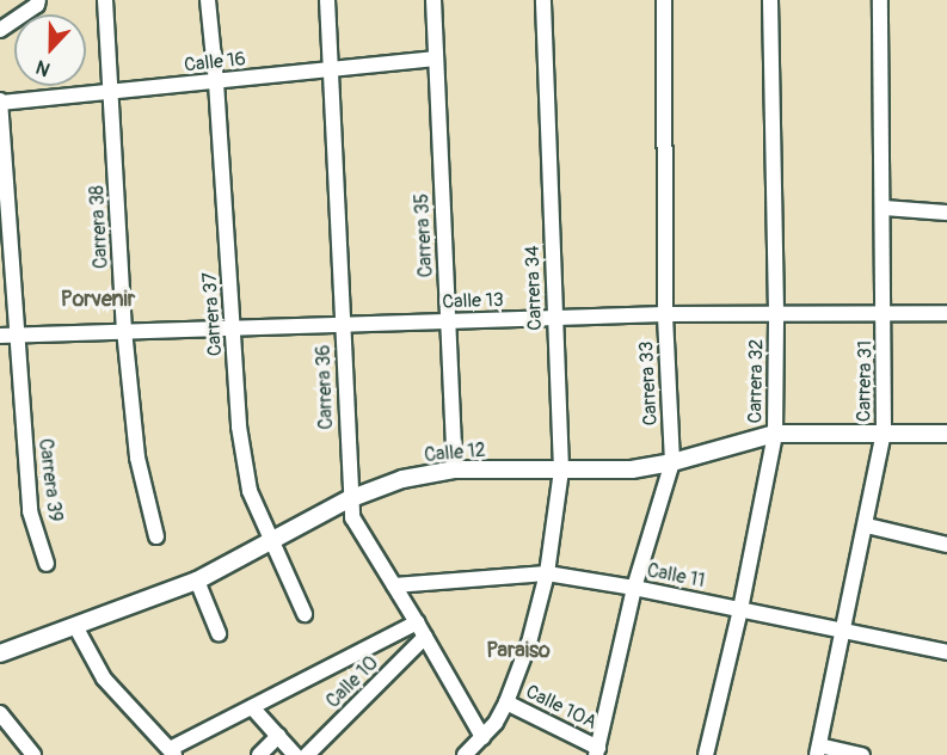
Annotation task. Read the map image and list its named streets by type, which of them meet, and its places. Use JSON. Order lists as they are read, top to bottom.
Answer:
{
  "streets": {
    "street": [
      "Calle 16",
      "Carrera 38",
      "Carrera 35",
      "Carrera 34",
      "Calle 13",
      "Carrera 37",
      "Carrera 32",
      "Carrera 31",
      "Carrera 33",
      "Carrera 36",
      "Calle 12",
      "Carrera 39",
      "Calle 11",
      "Calle 10",
      "Calle 10A"
    ]
  },
  "crossings": [
    ["Calle 16", "Carrera 38"],
    ["Calle 16", "Carrera 35"],
    ["Calle 16", "Carrera 37"],
    ["Calle 16", "Carrera 36"],
    ["Calle 16", "Carrera 39"],
    ["Carrera 38", "Calle 13"],
    ["Carrera 35", "Calle 13"],
    ["Carrera 35", "Calle 12"],
    ["Carrera 34", "Calle 13"],
    ["Carrera 34", "Carrera 36"],
    ["Carrera 34", "Calle 12"],
    ["Carrera 34", "Calle 11"],
    ["Carrera 34", "Calle 10A"],
    ["Calle 13", "Carrera 37"],
    ["Calle 13", "Carrera 32"],
    ["Calle 13", "Carrera 31"],
    ["Calle 13", "Carrera 33"],
    ["Calle 13", "Carrera 36"],
    ["Calle 13", "Carrera 39"],
    ["Carrera 37", "Calle 12"],
    ["Carrera 32", "Calle 12"],
    ["Carrera 32", "Calle 11"],
    ["Carrera 31", "Calle 12"],
    ["Carrera 31", "Calle 11"],
    ["Carrera 33", "Calle 12"],
    ["Carrera 33", "Calle 11"],
    ["Carrera 33", "Calle 10A"],
    ["Carrera 36", "Calle 12"],
    ["Carrera 36", "Calle 11"],
    ["Carrera 36", "Calle 10"]
  ],
  "districts": ["Porvenir", "Paraiso"],
  "north": "bottom"
}
